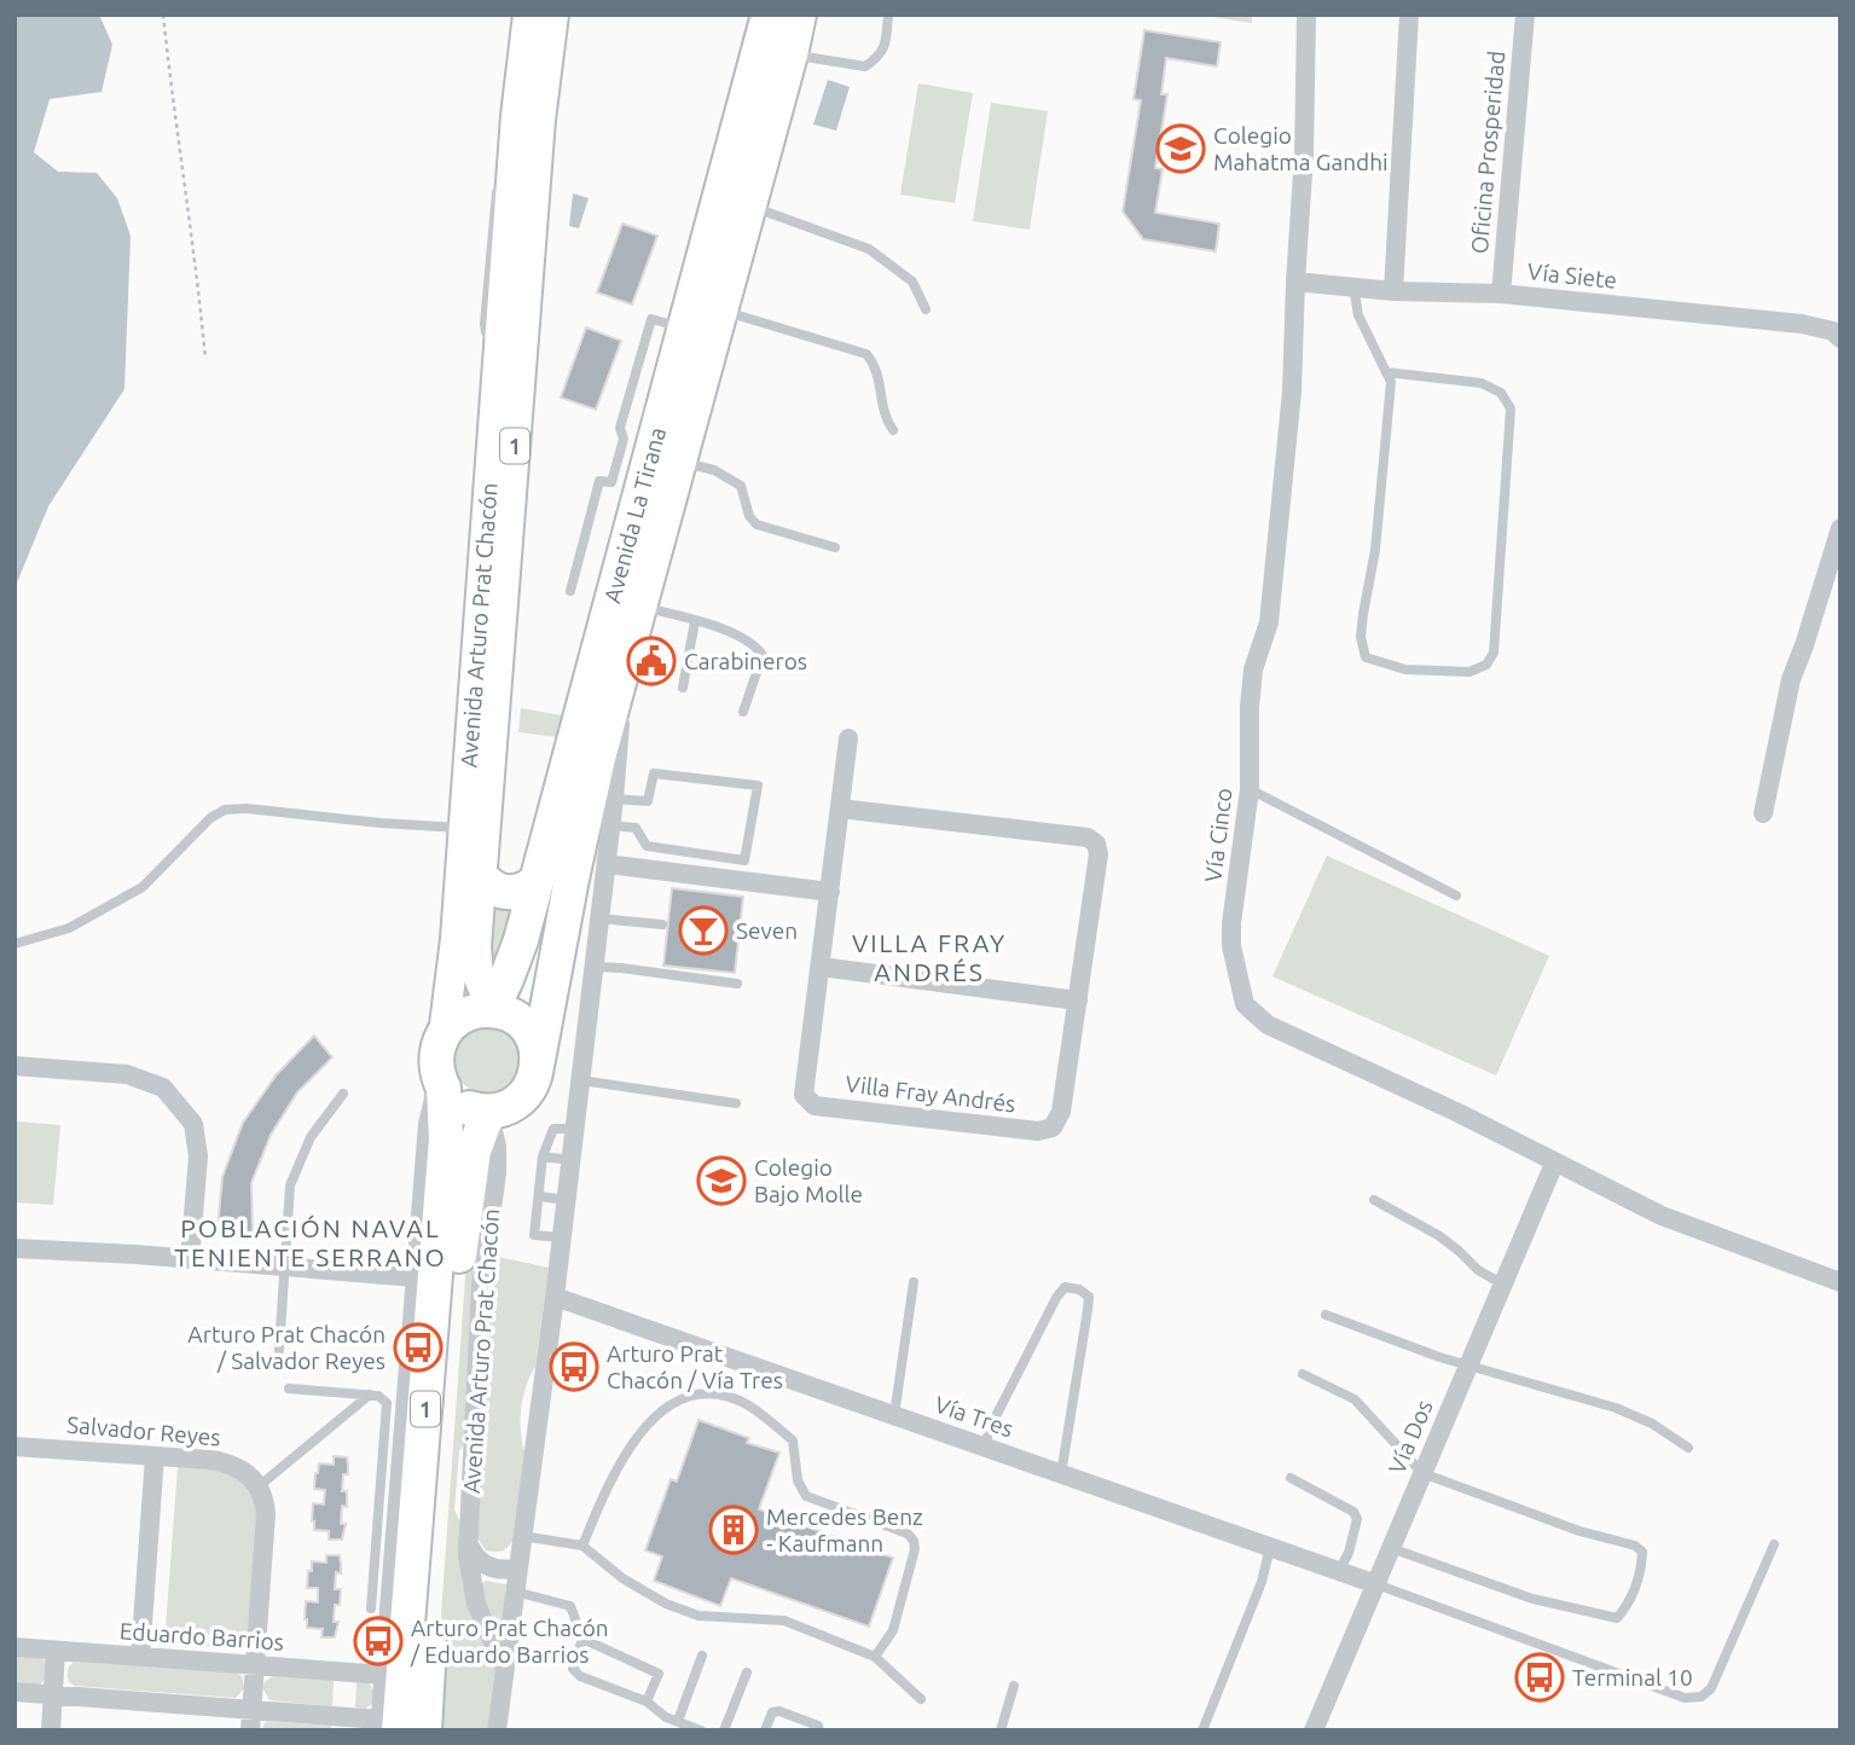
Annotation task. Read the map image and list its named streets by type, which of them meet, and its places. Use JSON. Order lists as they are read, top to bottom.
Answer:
{
  "streets": {
    "highway": ["1", "Avenida La Tirana", "Avenida Arturo Prat Chacón"],
    "street": [
      "Oficina Prosperidad",
      "Vía Siete",
      "Vía Cinco",
      "Villa Fray Andrés",
      "Vía Tres",
      "Salvador Reyes",
      "Vía Dos",
      "Eduardo Barrios"
    ]
  },
  "crossings": [
    ["Oficina Prosperidad", "Vía Siete"],
    ["Vía Siete", "Vía Cinco"],
    ["Avenida La Tirana", "Avenida Arturo Prat Chacón"],
    ["Avenida La Tirana", "Vía Tres"],
    ["Avenida Arturo Prat Chacón", "Eduardo Barrios"],
    ["Vía Cinco", "Vía Dos"],
    ["Vía Tres", "Vía Dos"]
  ],
  "districts": ["VILLA FRAY ANDRÉS", "POBLACIÓN NAVAL TENIENTE SERRANO"],
  "places": {
    "school or university": ["Colegio Mahatma Gandhi", "Colegio Bajo Molle"],
    "public building": ["Carabineros"],
    "bar": ["Seven"],
    "bus stop": [
      "Arturo Prat Chacón / Salvador Reyes",
      "Arturo Prat Chacón / Vía Tres",
      "Arturo Prat Chacón / Eduardo Barrios",
      "Terminal 10"
    ],
    "building": ["Mercedes Benz - Kaufmann"]
  }
}
